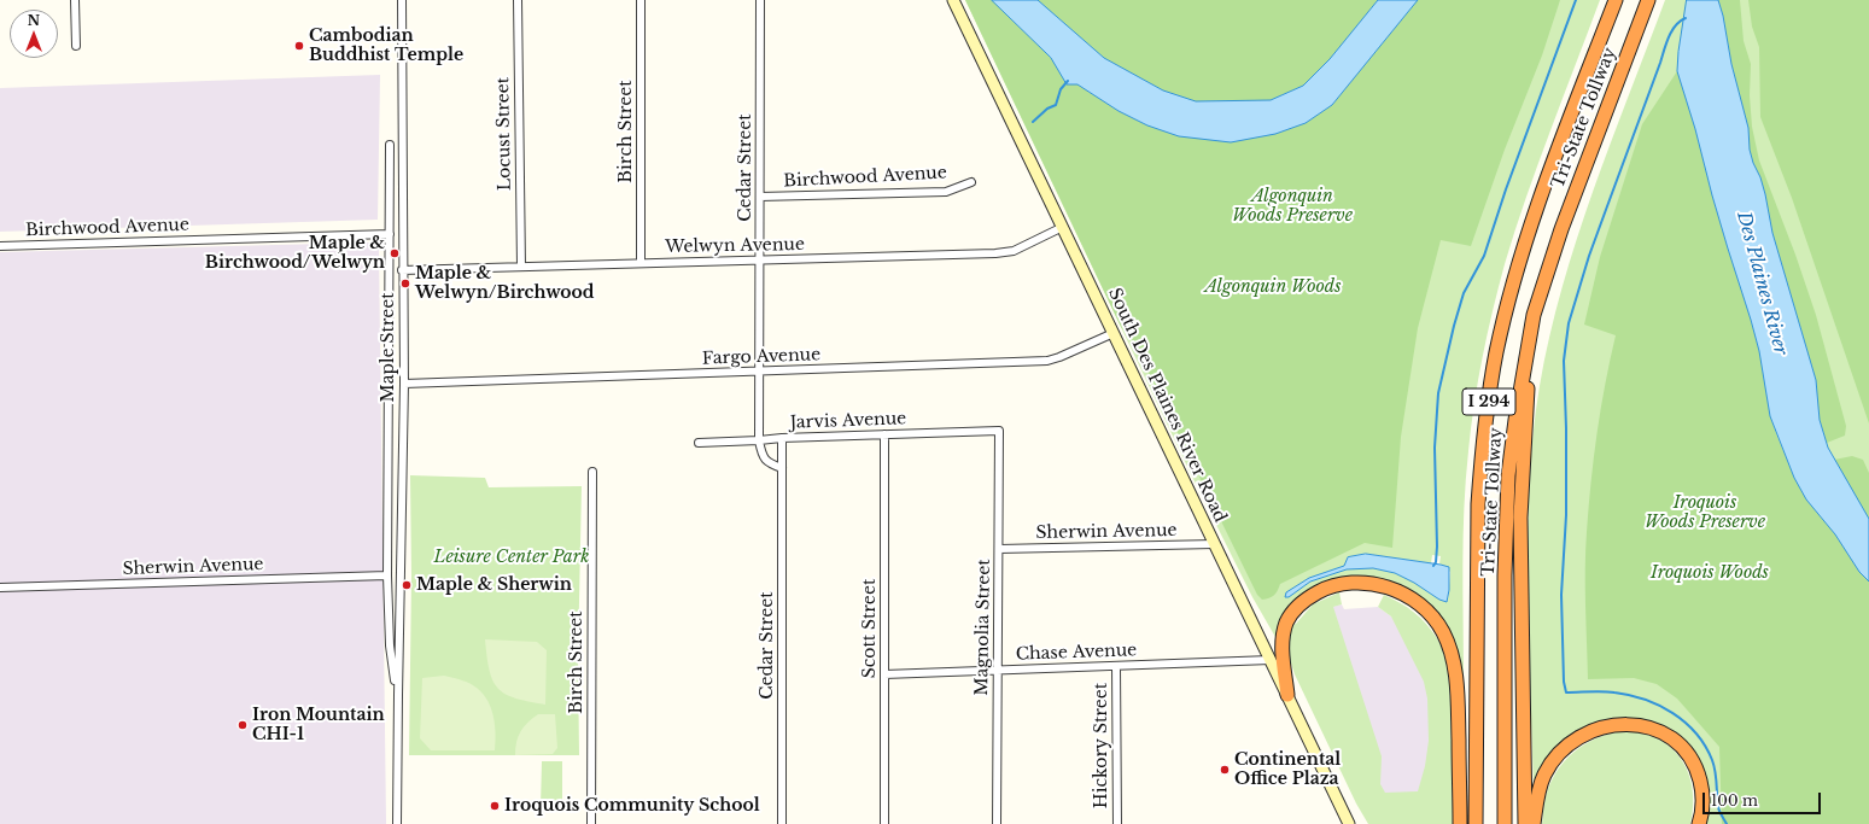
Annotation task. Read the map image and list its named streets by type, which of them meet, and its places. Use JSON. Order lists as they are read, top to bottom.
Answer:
{
  "streets": {
    "highway": ["Tri-State Tollway", "I 294"],
    "main road": ["South Des Plaines River Road"],
    "street": [
      "Birch Street",
      "Locust Street",
      "Cedar Street",
      "Birchwood Avenue",
      "Welwyn Avenue",
      "Maple Street",
      "Fargo Avenue",
      "Jarvis Avenue",
      "Sherwin Avenue",
      "Magnolia Street",
      "Scott Street",
      "Chase Avenue",
      "Hickory Street"
    ]
  },
  "crossings": [
    ["Birch Street", "Welwyn Avenue"],
    ["Locust Street", "Welwyn Avenue"],
    ["Cedar Street", "Birchwood Avenue"],
    ["Cedar Street", "Welwyn Avenue"],
    ["Cedar Street", "Fargo Avenue"],
    ["Cedar Street", "Jarvis Avenue"],
    ["Birchwood Avenue", "Maple Street"],
    ["Welwyn Avenue", "Maple Street"],
    ["Welwyn Avenue", "South Des Plaines River Road"],
    ["Maple Street", "Fargo Avenue"],
    ["Maple Street", "Sherwin Avenue"],
    ["Fargo Avenue", "South Des Plaines River Road"],
    ["South Des Plaines River Road", "Sherwin Avenue"],
    ["South Des Plaines River Road", "Chase Avenue"],
    ["Jarvis Avenue", "Magnolia Street"],
    ["Jarvis Avenue", "Scott Street"],
    ["Sherwin Avenue", "Magnolia Street"],
    ["Magnolia Street", "Chase Avenue"],
    ["Scott Street", "Chase Avenue"],
    ["Chase Avenue", "Hickory Street"]
  ],
  "water": ["Des Plaines River"],
  "parks": [
    "Algonquin Woods Preserve",
    "Algonquin Woods",
    "Iroquois Woods Preserve",
    "Leisure Center Park",
    "Iroquois Woods"
  ],
  "places": [
    "Cambodian Buddhist Temple",
    "Maple & Birchwood/Welwyn",
    "Maple & Welwyn/Birchwood",
    "Maple & Sherwin",
    "Iron Mountain CHI-1",
    "Continental Office Plaza",
    "Iroquois Community School"
  ],
  "scale_bar": "100 m",
  "north": "top"
}
